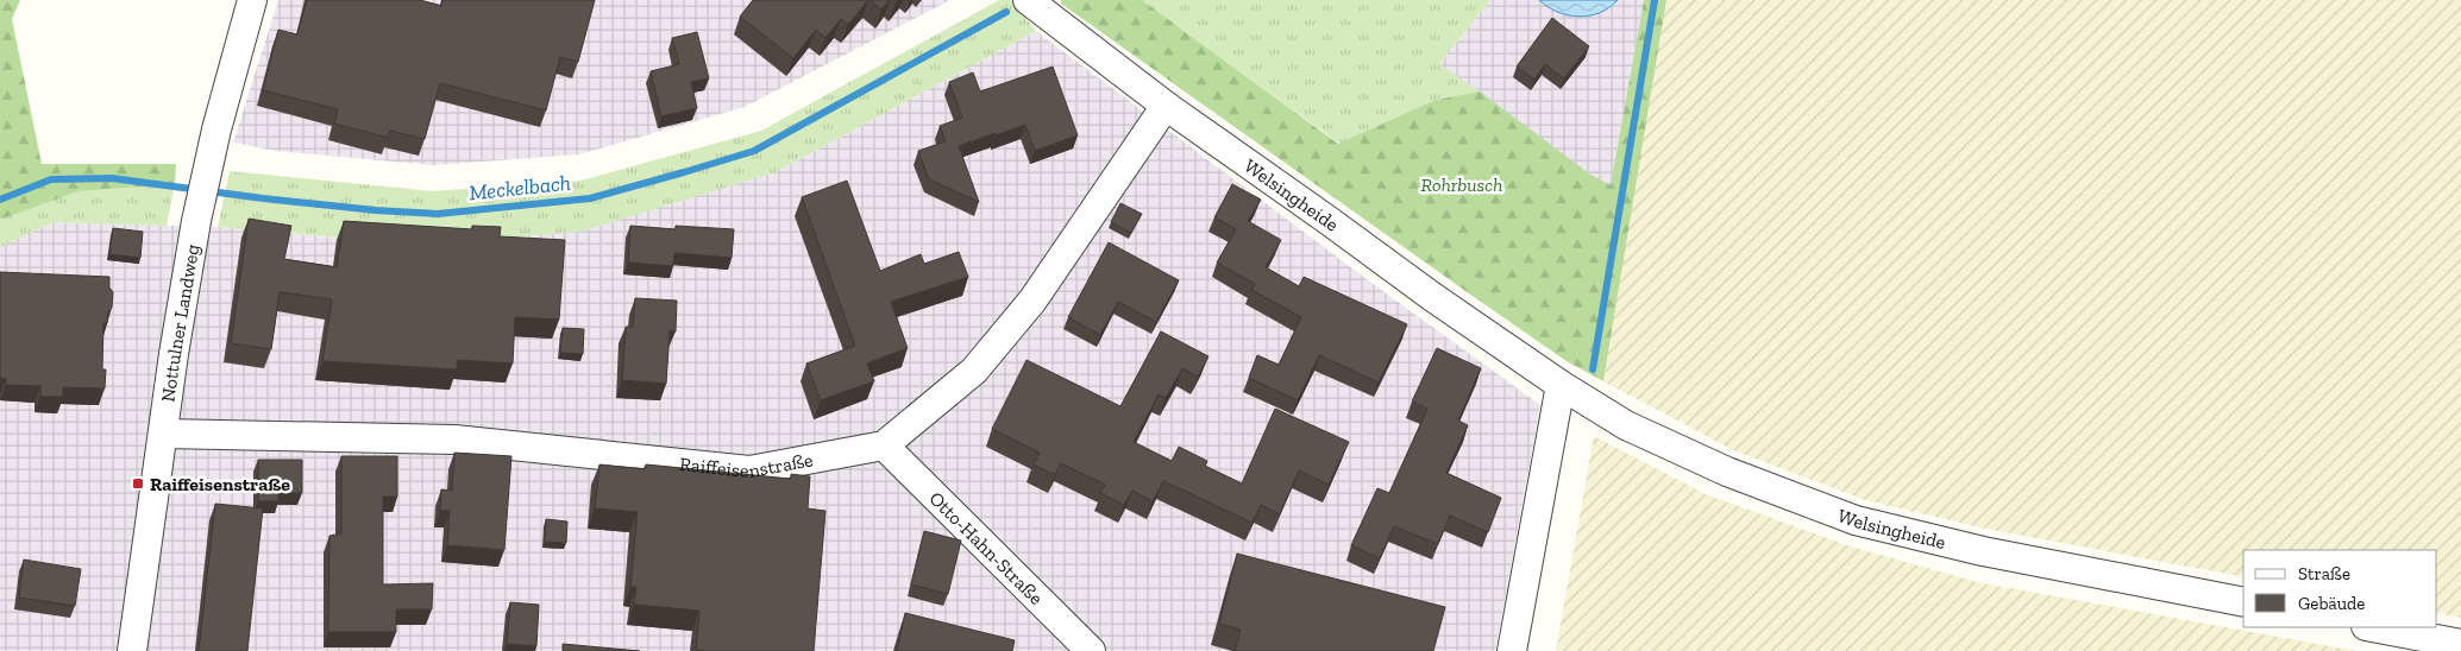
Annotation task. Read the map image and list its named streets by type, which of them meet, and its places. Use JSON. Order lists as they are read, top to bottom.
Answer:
{
  "streets": {
    "street": [
      "Welsingheide",
      "Nottulner Landweg",
      "Raiffeisenstraße",
      "Otto-Hahn-Straße"
    ]
  },
  "crossings": [
    ["Welsingheide", "Raiffeisenstraße"],
    ["Nottulner Landweg", "Raiffeisenstraße"],
    ["Raiffeisenstraße", "Otto-Hahn-Straße"]
  ],
  "water": ["Meckelbach"],
  "parks": ["Rohrbusch"],
  "places": {
    "transit": ["Raiffeisenstraße"]
  },
  "legend": ["Straße", "Gebäude"]
}
